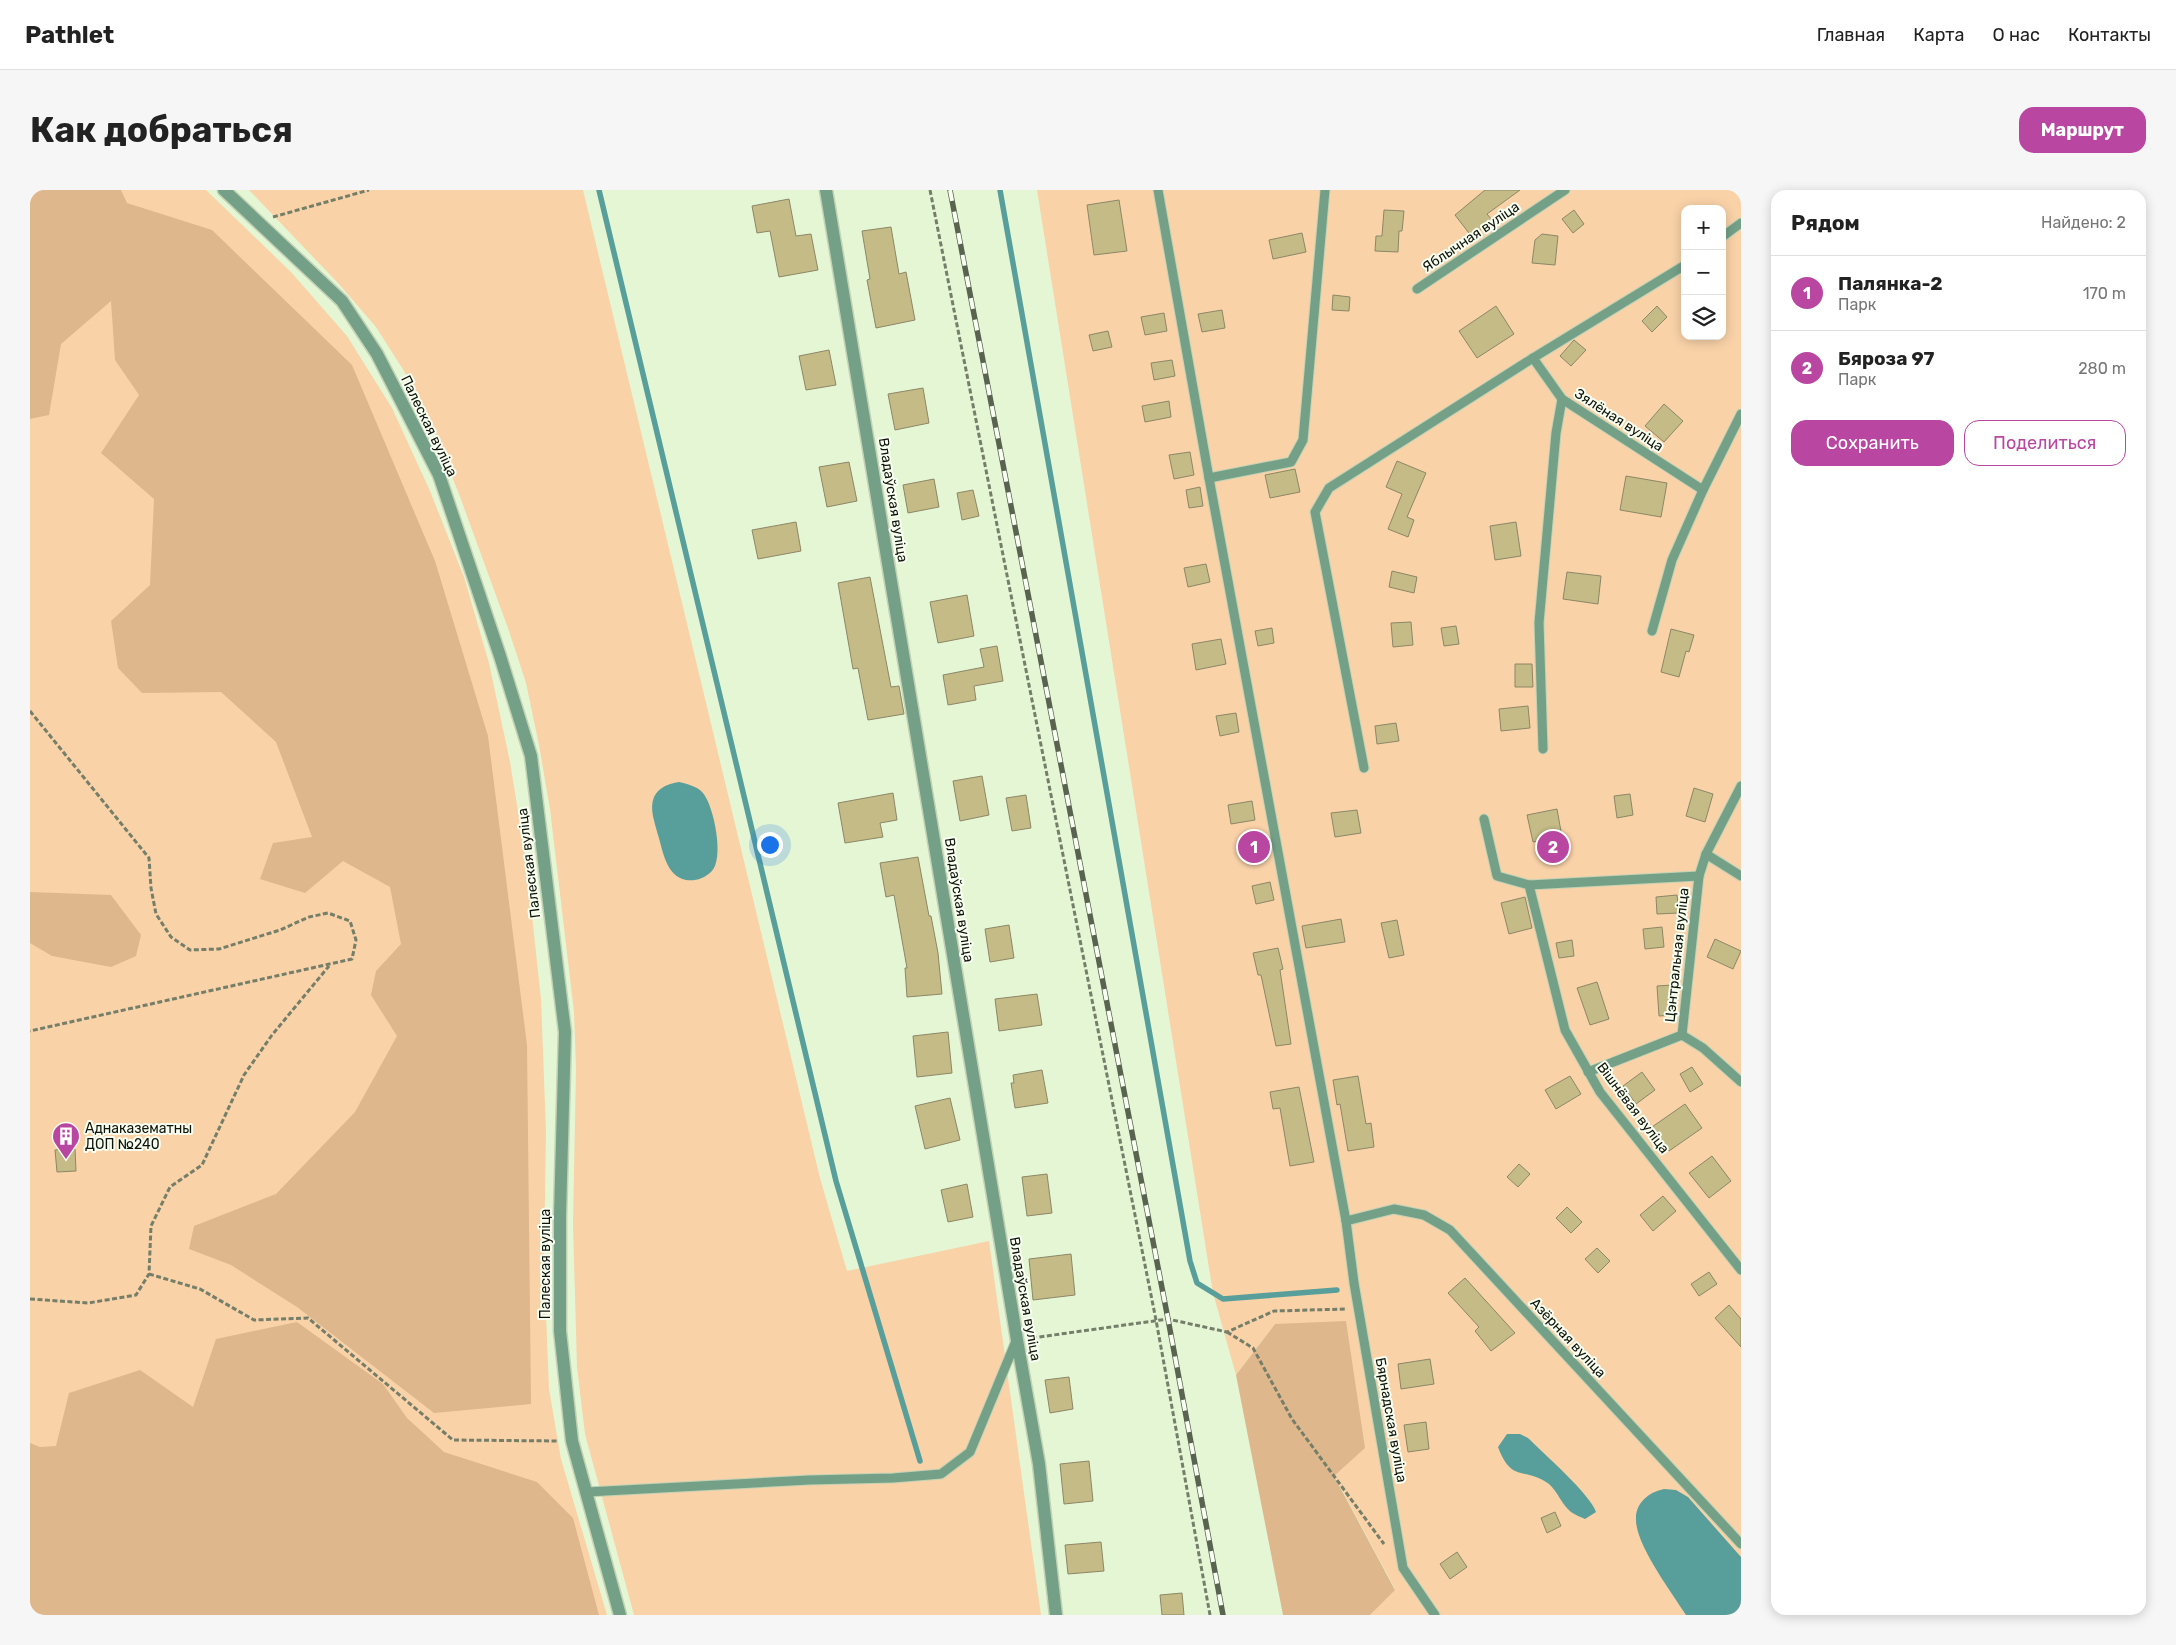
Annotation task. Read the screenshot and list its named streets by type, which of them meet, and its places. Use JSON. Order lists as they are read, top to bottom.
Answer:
{
  "streets": {
    "street": ["Палеская вуліца", "Владаўская вуліца"],
    "lane": [
      "Яблычная вуліца",
      "Зялёная вуліца",
      "Цэнтральная вуліца",
      "Вішнёвая вуліца",
      "Азёрная вуліца",
      "Бярнадская вуліца"
    ]
  },
  "crossings": [
    ["Цэнтральная вуліца", "Вішнёвая вуліца"],
    ["Азёрная вуліца", "Бярнадская вуліца"]
  ],
  "places": {
    "building": ["Аднаказематны ДОП №240"]
  },
  "page": {
    "header": "Pathlet",
    "nav": [
      "Главная",
      "Карта",
      "О нас",
      "Контакты"
    ],
    "buttons": [
      "Маршрут",
      ["Сохранить", "Поделиться"]
    ],
    "title": "Как добраться",
    "heading": ["Рядом", "Найдено: 2"],
    "map_buttons": ["+", "−"],
    "list": [
      {
        "mark": "1",
        "name": "Палянка-2",
        "note": "Парк",
        "value": "170 m"
      },
      {
        "mark": "2",
        "name": "Бяроза 97",
        "note": "Парк",
        "value": "280 m"
      }
    ],
    "pins": ["1", "2"]
  }
}
